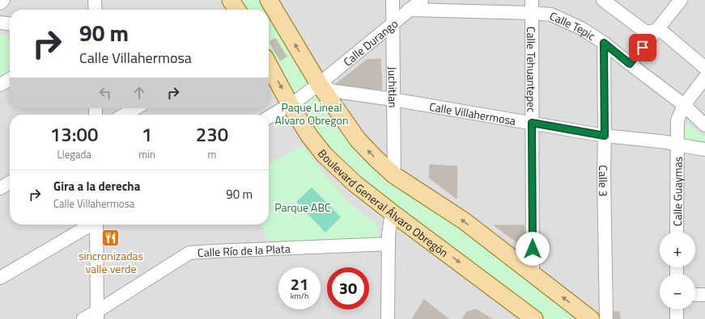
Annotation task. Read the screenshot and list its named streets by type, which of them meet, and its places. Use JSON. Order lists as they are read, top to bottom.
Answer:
{
  "streets": {
    "main road": ["Boulevard General Álvaro Obregón"],
    "street": [
      "Calle Tepic",
      "Calle Durango",
      "Calle Tehuantepec",
      "Juchitlan",
      "Calle Villahermosa",
      "Calle 3",
      "Calle Guaymas",
      "Calle Río de la Plata"
    ]
  },
  "crossings": [
    ["Calle Tepic", "Calle Durango"],
    ["Calle Tepic", "Calle Tehuantepec"],
    ["Calle Tepic", "Calle 3"],
    ["Calle Tepic", "Calle Guaymas"],
    ["Calle Durango", "Juchitlan"],
    ["Calle Durango", "Calle Villahermosa"],
    ["Calle Durango", "Boulevard General Álvaro Obregón"],
    ["Calle Tehuantepec", "Calle Villahermosa"],
    ["Juchitlan", "Calle Villahermosa"],
    ["Calle Villahermosa", "Calle 3"],
    ["Calle Villahermosa", "Calle Guaymas"]
  ],
  "parks": ["Paque Lineal Alvaro Obregon", "Parque ABC"],
  "places": {
    "restaurant": ["sincronizadas valle verde"]
  },
  "page": {
    "turn": ["90 m", "Calle Villahermosa"],
    "eta": [
      "13:00",
      "Llegada",
      "1",
      "min",
      "230",
      "m"
    ],
    "list": [
      {
        "name": "Gira a la derecha",
        "note": "Calle Villahermosa",
        "value": "90 m"
      }
    ],
    "map_buttons": ["+", "−"],
    "speed": "21 km/h",
    "limit": "30"
  }
}
